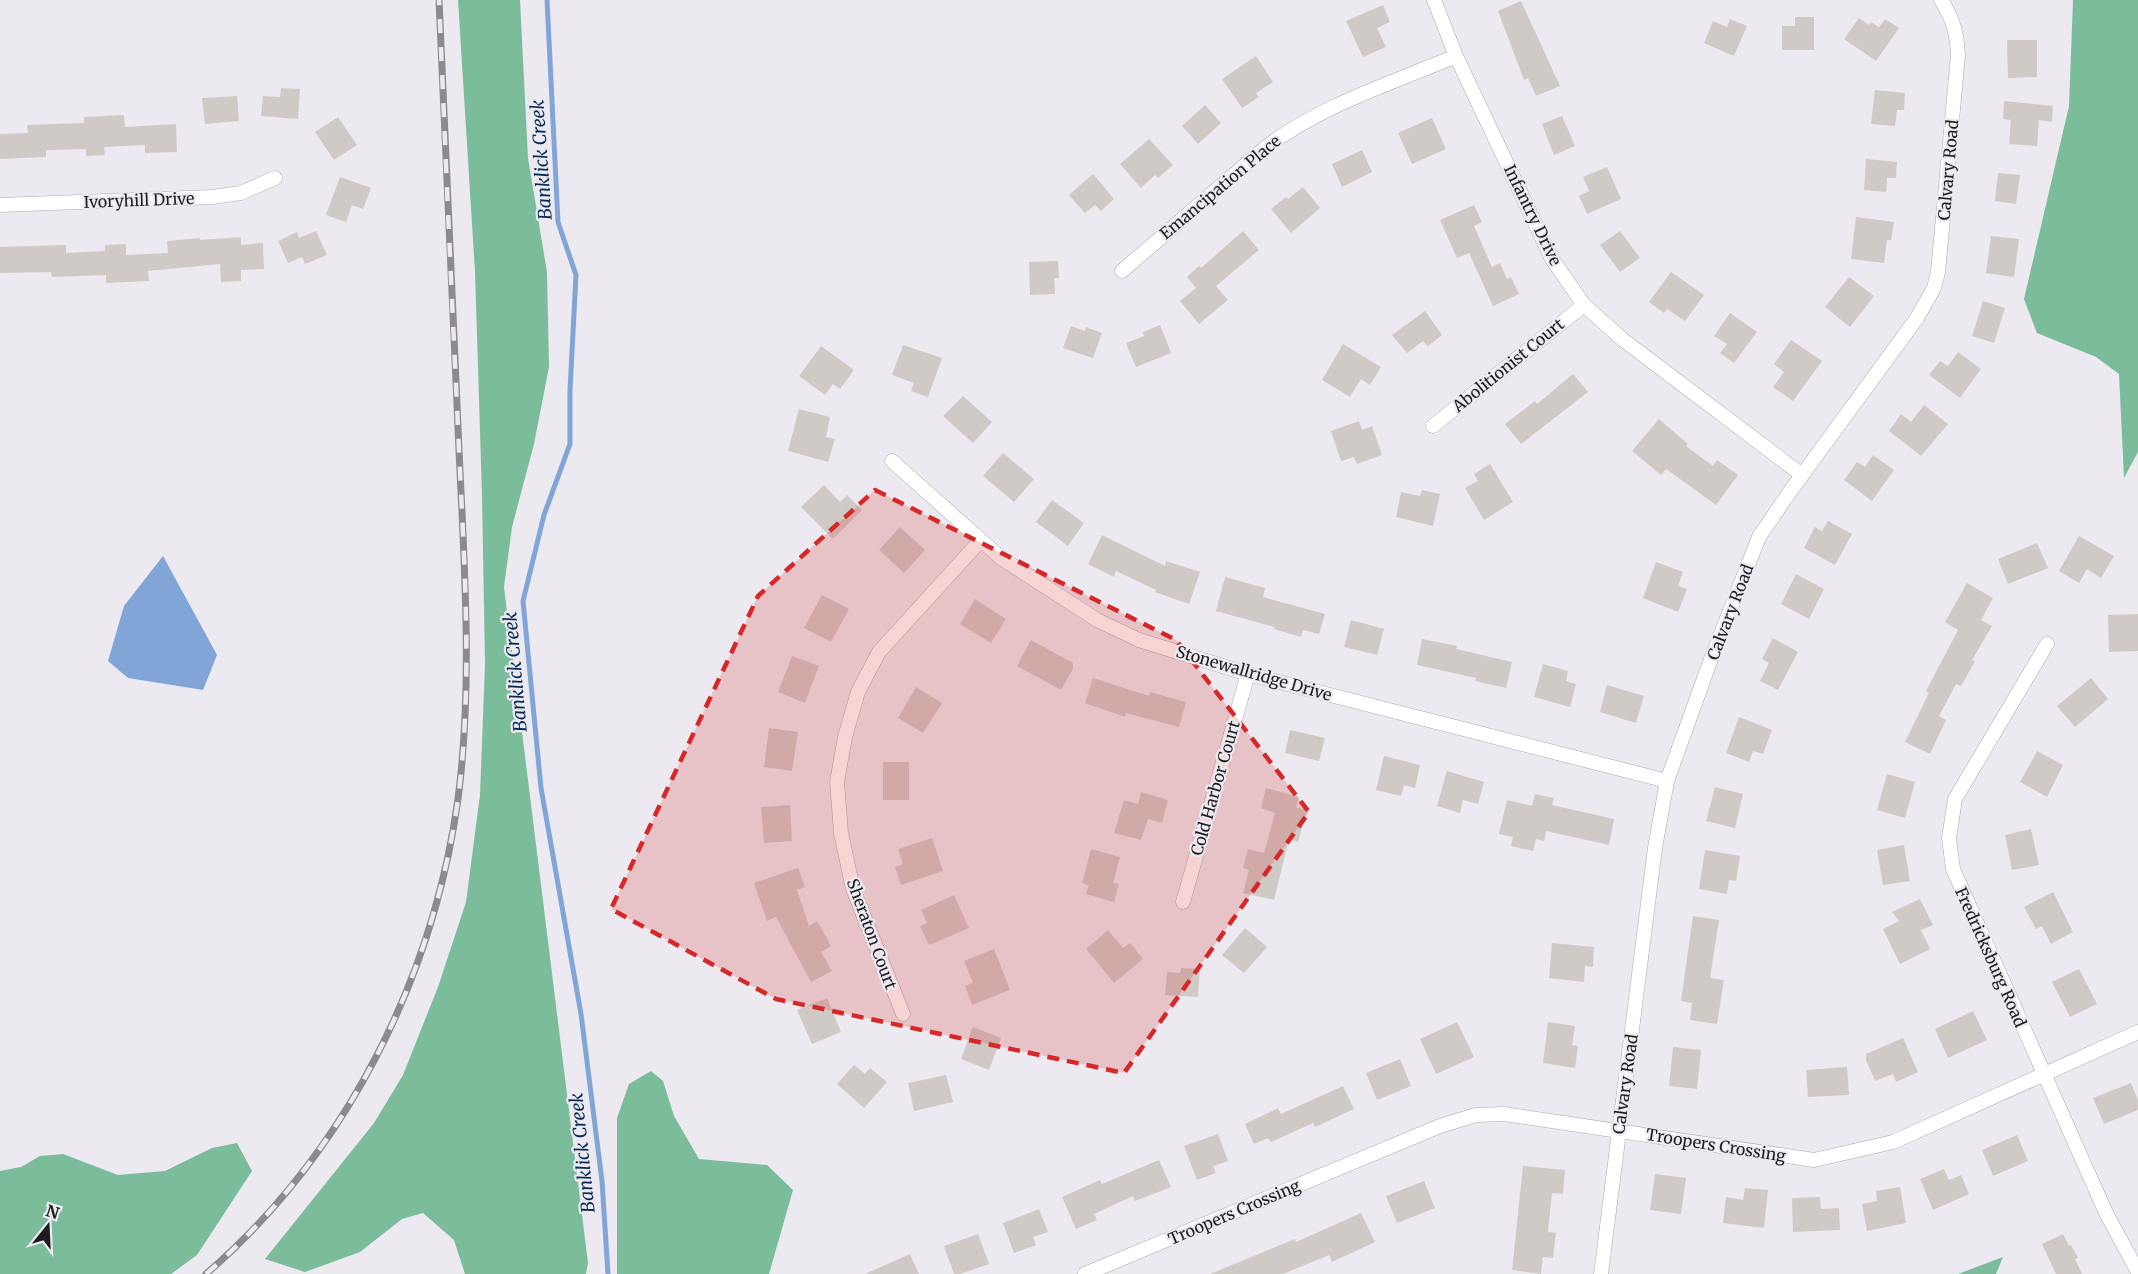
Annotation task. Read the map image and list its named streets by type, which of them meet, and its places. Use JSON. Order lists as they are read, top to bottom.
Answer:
{
  "streets": {
    "street": [
      "Calvary Road",
      "Emancipation Place",
      "Ivoryhill Drive",
      "Infantry Drive",
      "Abolitionist Court",
      "Stonewallridge Drive",
      "Cold Harbor Court",
      "Sheraton Court",
      "Fredricksburg Road",
      "Troopers Crossing"
    ]
  },
  "crossings": [
    ["Calvary Road", "Infantry Drive"],
    ["Calvary Road", "Stonewallridge Drive"],
    ["Calvary Road", "Troopers Crossing"],
    ["Emancipation Place", "Infantry Drive"],
    ["Infantry Drive", "Abolitionist Court"],
    ["Stonewallridge Drive", "Cold Harbor Court"],
    ["Stonewallridge Drive", "Sheraton Court"],
    ["Fredricksburg Road", "Troopers Crossing"]
  ],
  "water": ["Banklick Creek"],
  "north": "top"
}
